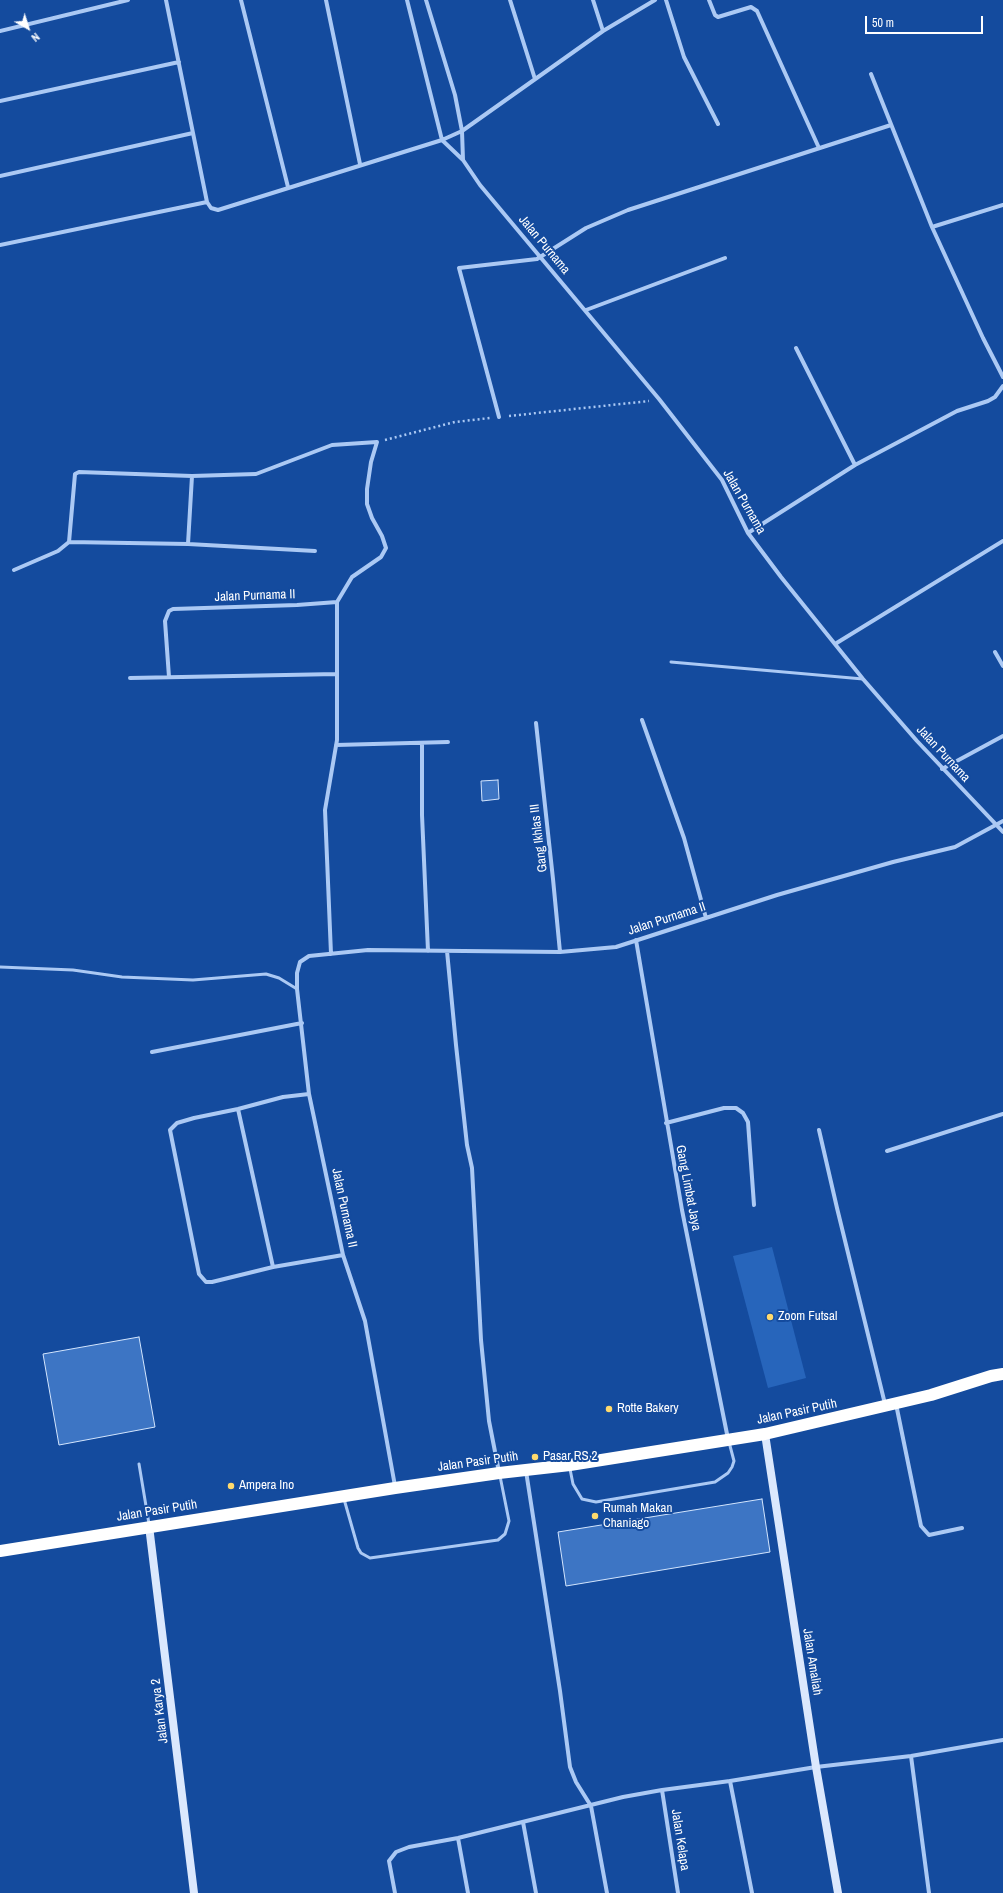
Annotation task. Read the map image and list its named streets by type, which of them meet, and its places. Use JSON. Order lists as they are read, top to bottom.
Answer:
{
  "streets": {
    "highway": ["Jalan Pasir Putih"],
    "street": [
      "Jalan Purnama",
      "Jalan Purnama II",
      "Gang Ikhlas III",
      "Gang Limbat Jaya",
      "Jalan Amaliah",
      "Jalan Karya 2",
      "Jalan Kelapa"
    ]
  },
  "crossings": [
    ["Jalan Purnama", "Jalan Purnama II"],
    ["Jalan Purnama II", "Gang Ikhlas III"],
    ["Jalan Purnama II", "Gang Limbat Jaya"],
    ["Jalan Purnama II", "Jalan Pasir Putih"],
    ["Gang Limbat Jaya", "Jalan Pasir Putih"],
    ["Jalan Pasir Putih", "Jalan Amaliah"],
    ["Jalan Pasir Putih", "Jalan Karya 2"]
  ],
  "places": [
    "Zoom Futsal",
    "Rotte Bakery",
    "Pasar RS 2",
    "Ampera Ino",
    "Rumah Makan Chaniago"
  ],
  "scale_bar": "50 m",
  "north": "bottom right"
}
